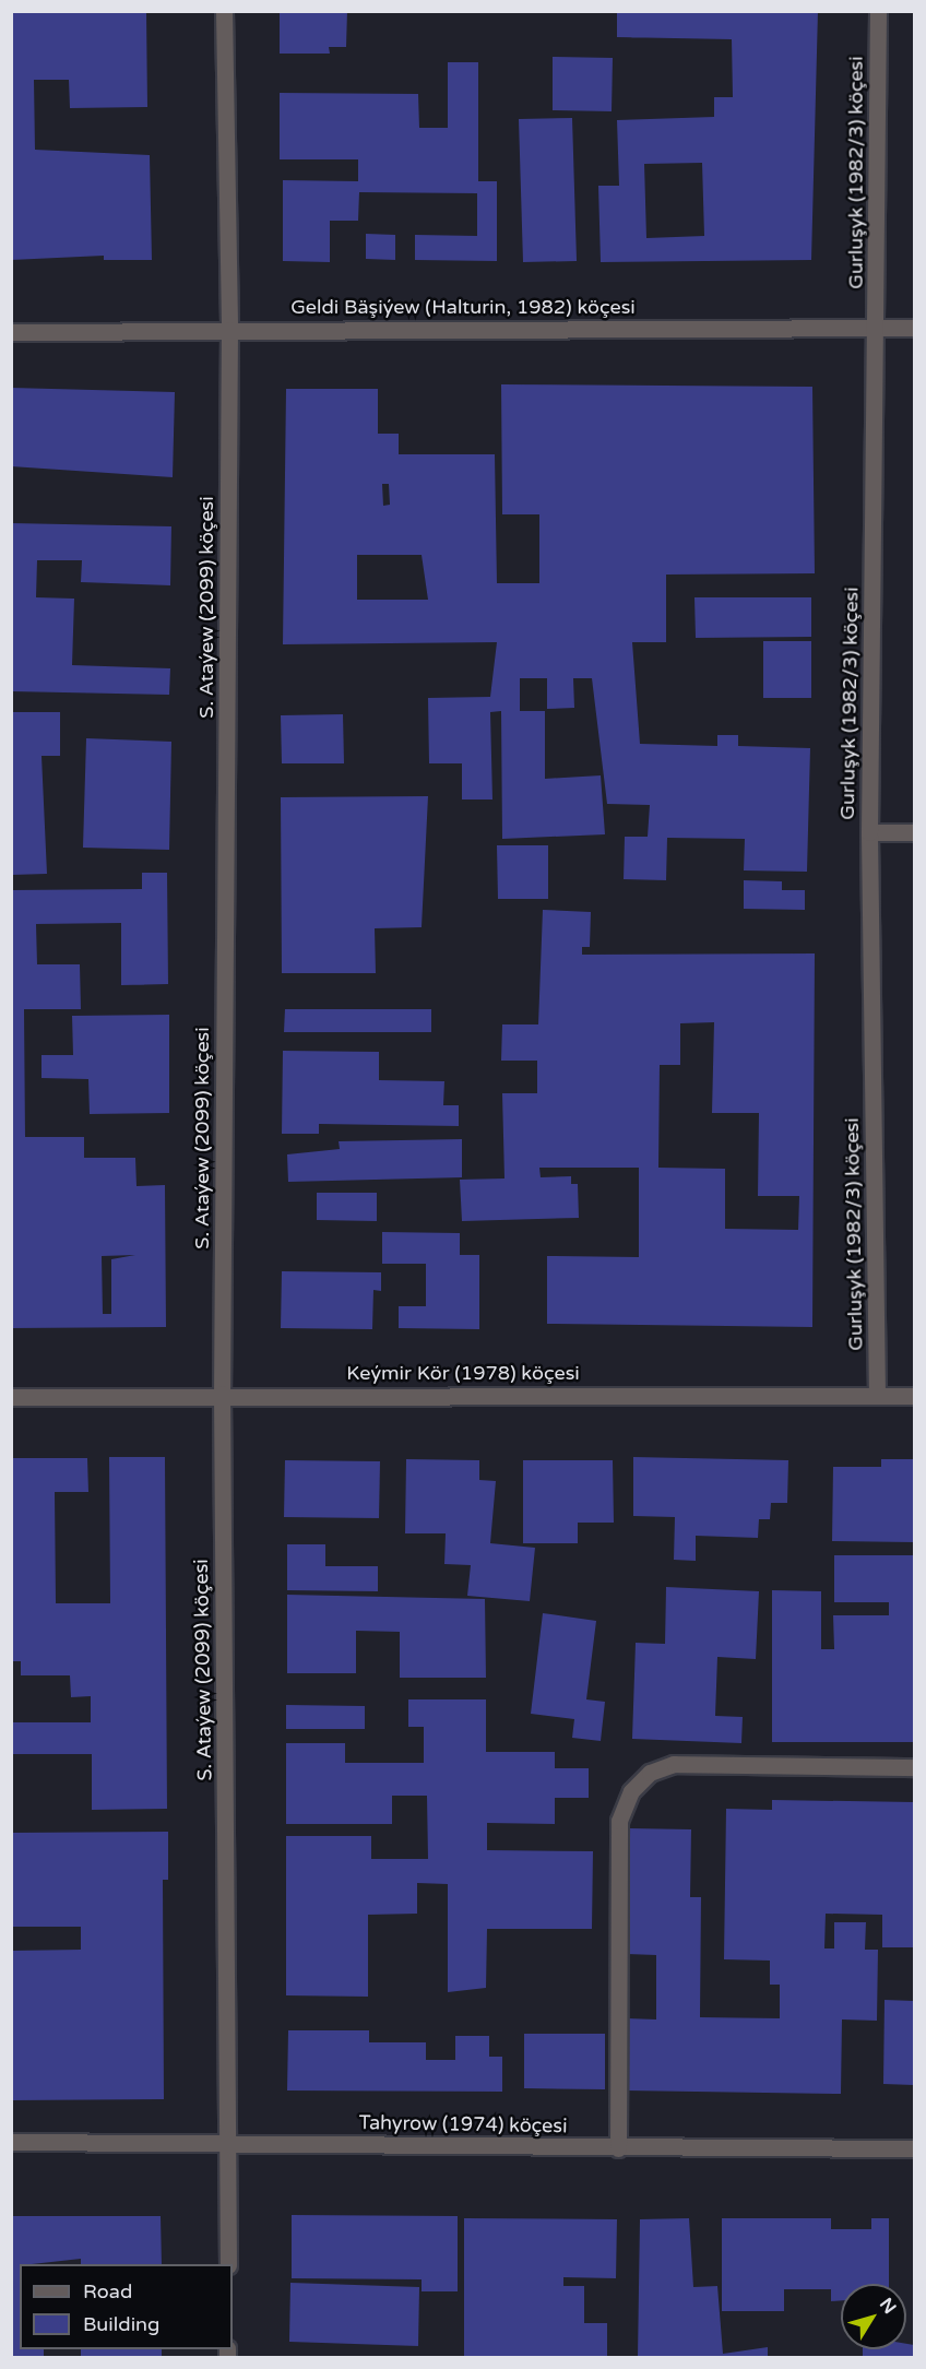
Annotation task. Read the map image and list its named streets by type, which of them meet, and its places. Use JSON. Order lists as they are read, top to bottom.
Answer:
{
  "streets": {
    "street": [
      "Gurluşyk (1982/3) köçesi",
      "Geldi Bäşiýew (Halturin, 1982) köçesi",
      "S. Ataýew (2099) köçesi",
      "Keýmir Kör (1978) köçesi",
      "Tahyrow (1974) köçesi"
    ]
  },
  "crossings": [
    ["Gurluşyk (1982/3) köçesi", "Geldi Bäşiýew (Halturin, 1982) köçesi"],
    ["Gurluşyk (1982/3) köçesi", "Keýmir Kör (1978) köçesi"],
    ["Geldi Bäşiýew (Halturin, 1982) köçesi", "S. Ataýew (2099) köçesi"],
    ["S. Ataýew (2099) köçesi", "Keýmir Kör (1978) köçesi"],
    ["S. Ataýew (2099) köçesi", "Tahyrow (1974) köçesi"]
  ],
  "legend": ["Road", "Building"],
  "north": "top right"
}
